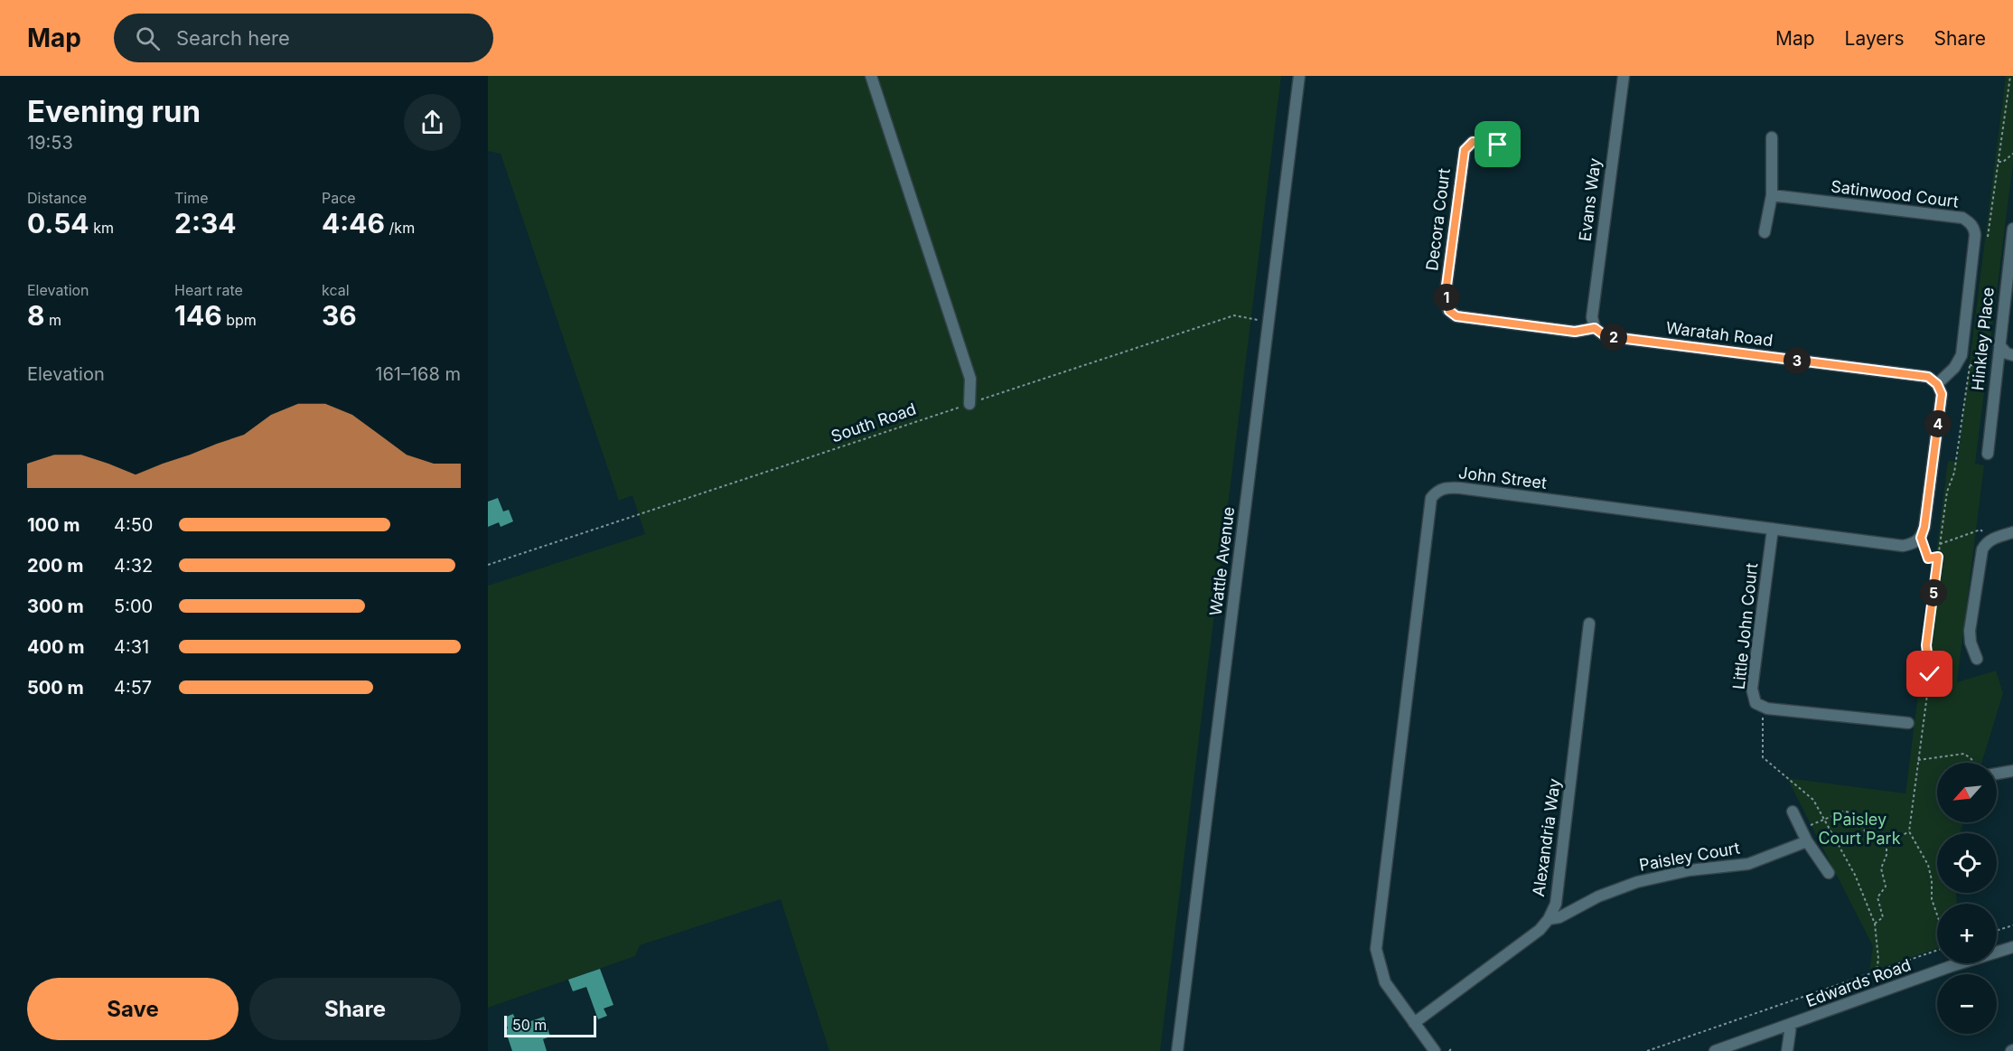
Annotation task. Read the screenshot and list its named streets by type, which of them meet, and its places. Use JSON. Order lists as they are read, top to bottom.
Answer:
{
  "streets": {
    "street": [
      "Satinwood Court",
      "Evans Way",
      "Decora Court",
      "Waratah Road",
      "Hinkley Place",
      "John Street",
      "Wattle Avenue",
      "Little John Court",
      "Alexandria Way",
      "Paisley Court",
      "Edwards Road"
    ],
    "path": ["South Road"]
  },
  "crossings": [
    ["Satinwood Court", "Waratah Road"],
    ["Evans Way", "Decora Court"],
    ["Evans Way", "Waratah Road"],
    ["Decora Court", "Waratah Road"],
    ["South Road", "Wattle Avenue"],
    ["John Street", "Little John Court"],
    ["John Street", "Alexandria Way"],
    ["Alexandria Way", "Paisley Court"]
  ],
  "parks": ["Paisley Court Park"],
  "scale_bar": "50 m",
  "north": "bottom left",
  "page": {
    "header": "Map",
    "search": "Search here",
    "nav": ["Map", "Layers", "Share"],
    "heading": ["Evening run", "19:53"],
    "stats": [
      ["Distance", "0.54 km"],
      ["Time", "2:34"],
      ["Pace", "4:46 /km"],
      ["Elevation", "8 m"],
      ["Heart rate", "146 bpm"],
      ["kcal", "36"]
    ],
    "pins": [
      "1",
      "2",
      "3",
      "4",
      "5"
    ],
    "chart": ["Elevation", "161–168 m"],
    "list": [
      {
        "name": "100 m",
        "note": "4:50"
      },
      {
        "name": "200 m",
        "note": "4:32"
      },
      {
        "name": "300 m",
        "note": "5:00"
      },
      {
        "name": "400 m",
        "note": "4:31"
      },
      {
        "name": "500 m",
        "note": "4:57"
      }
    ],
    "map_buttons": ["+", "−"],
    "buttons": ["Save", "Share"],
    "scale": "50 m"
  }
}
